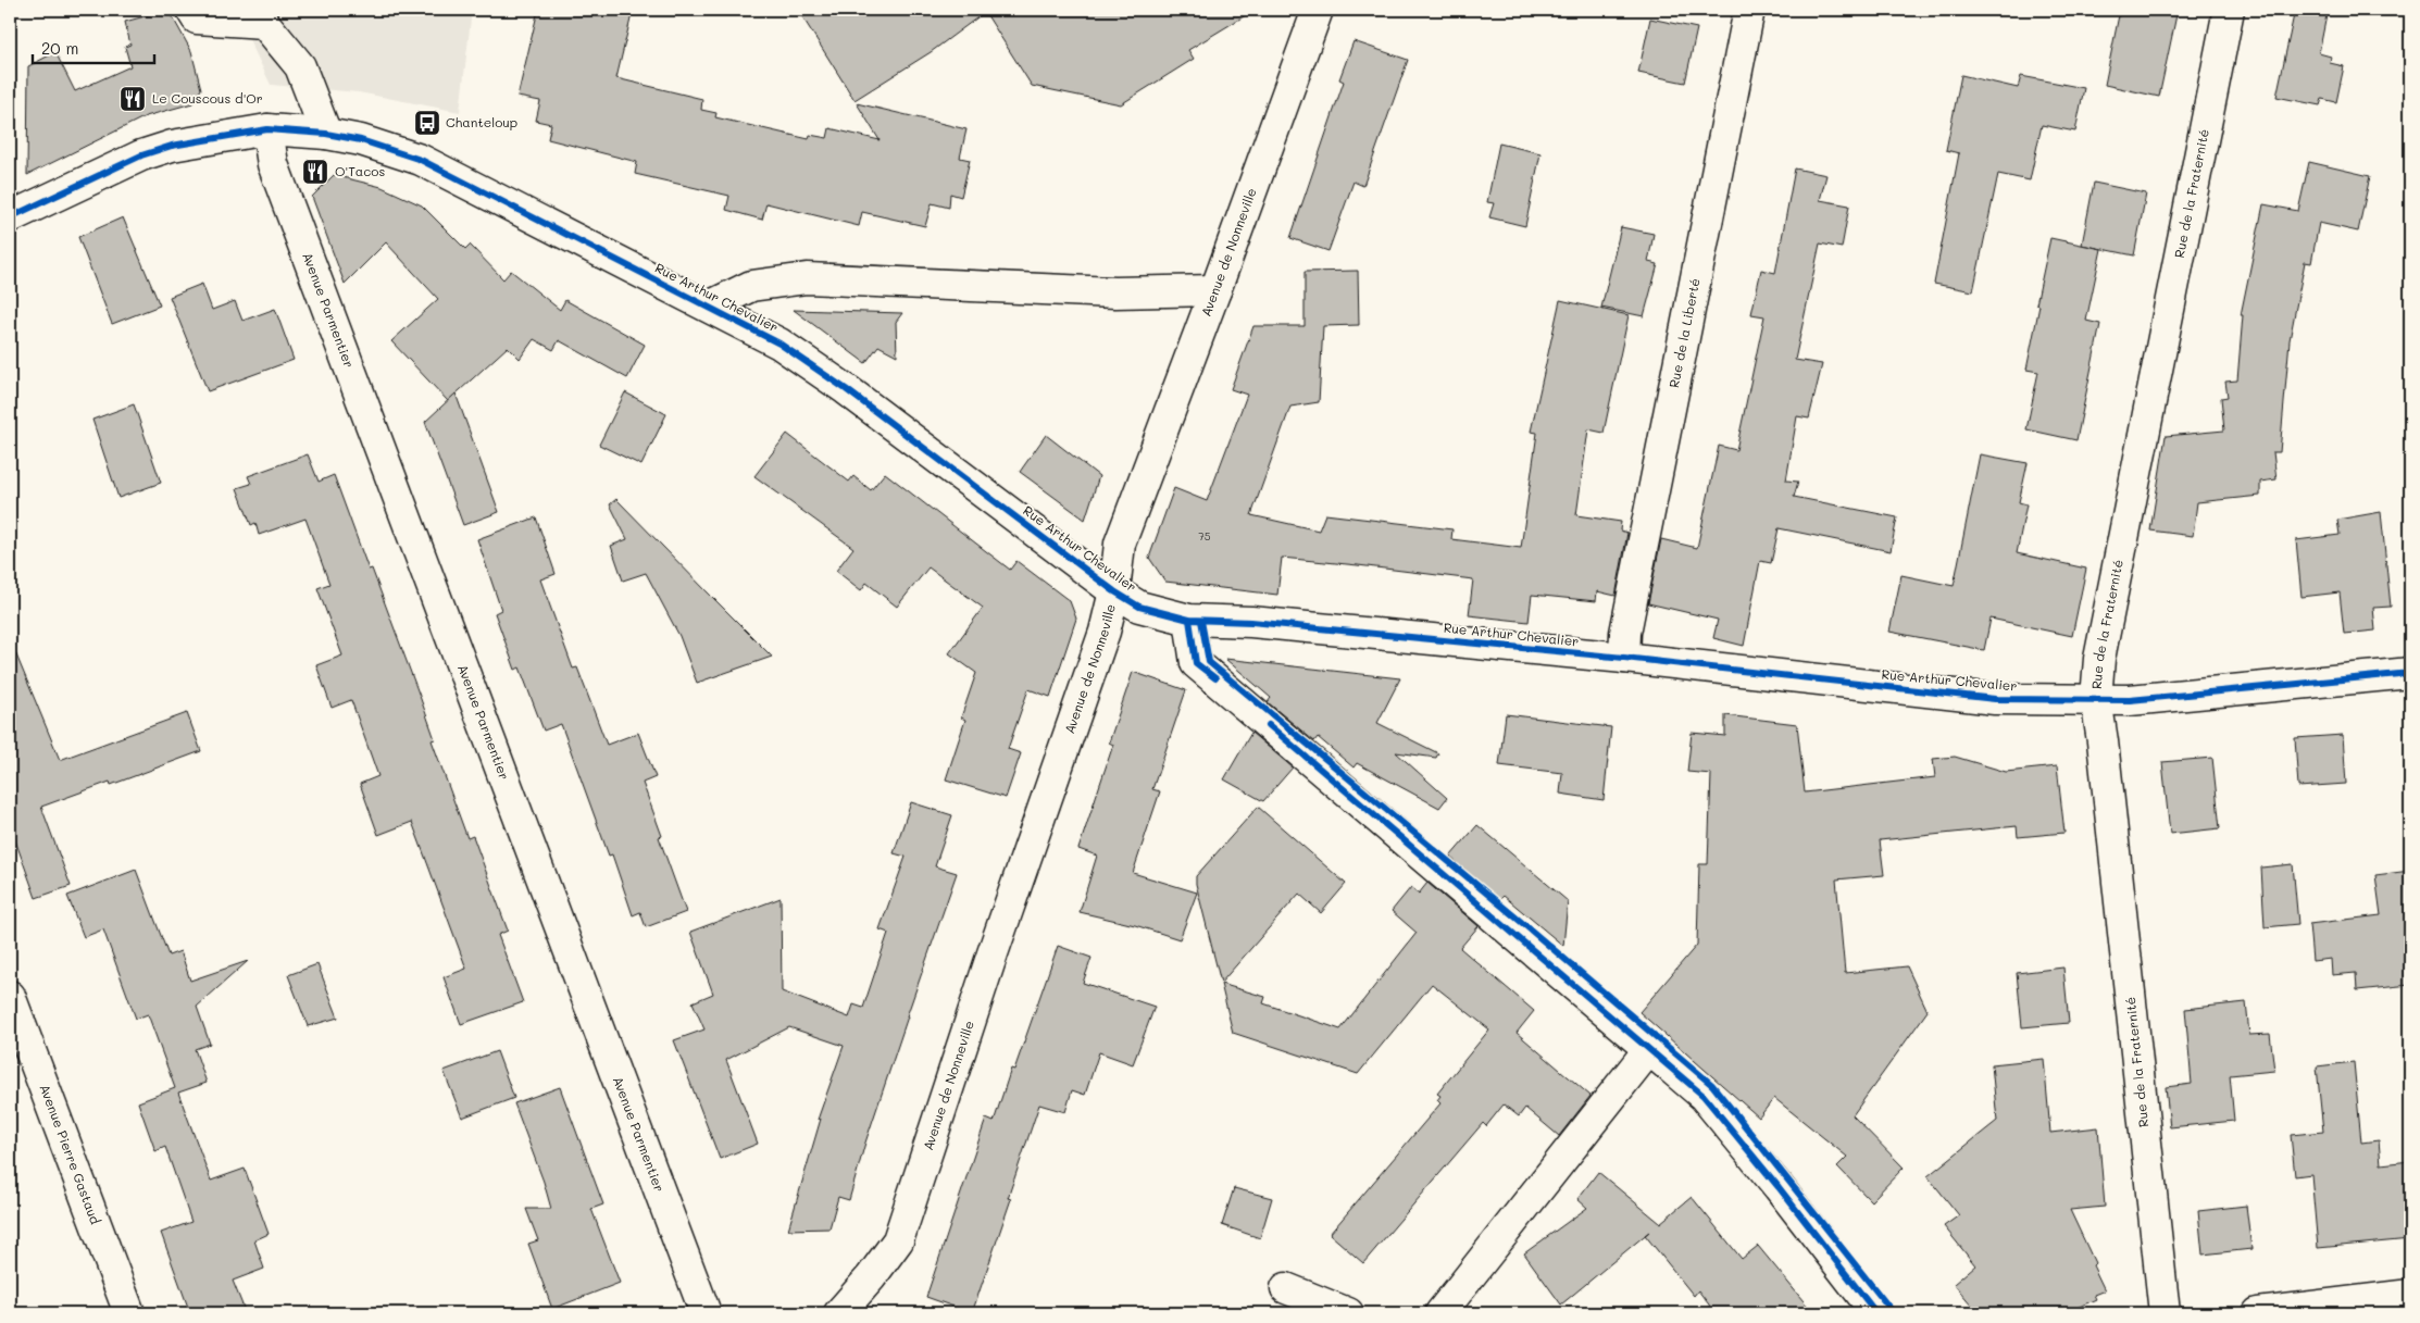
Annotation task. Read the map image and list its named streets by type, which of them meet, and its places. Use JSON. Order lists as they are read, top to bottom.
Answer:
{
  "streets": {
    "street": [
      "Rue de la Fraternité",
      "Avenue de Nonneville",
      "Rue Arthur Chevalier",
      "Avenue Parmentier",
      "Rue de la Liberté",
      "Avenue Pierre Gastaud"
    ]
  },
  "crossings": [
    ["Rue de la Fraternité", "Rue Arthur Chevalier"],
    ["Avenue de Nonneville", "Rue Arthur Chevalier"],
    ["Rue Arthur Chevalier", "Avenue Parmentier"],
    ["Rue Arthur Chevalier", "Rue de la Liberté"]
  ],
  "places": {
    "restaurant": ["Le Couscous d'Or", "O'Tacos"],
    "bus stop": ["Chanteloup"]
  },
  "house_numbers": ["75"],
  "scale_bar": "20 m"
}
